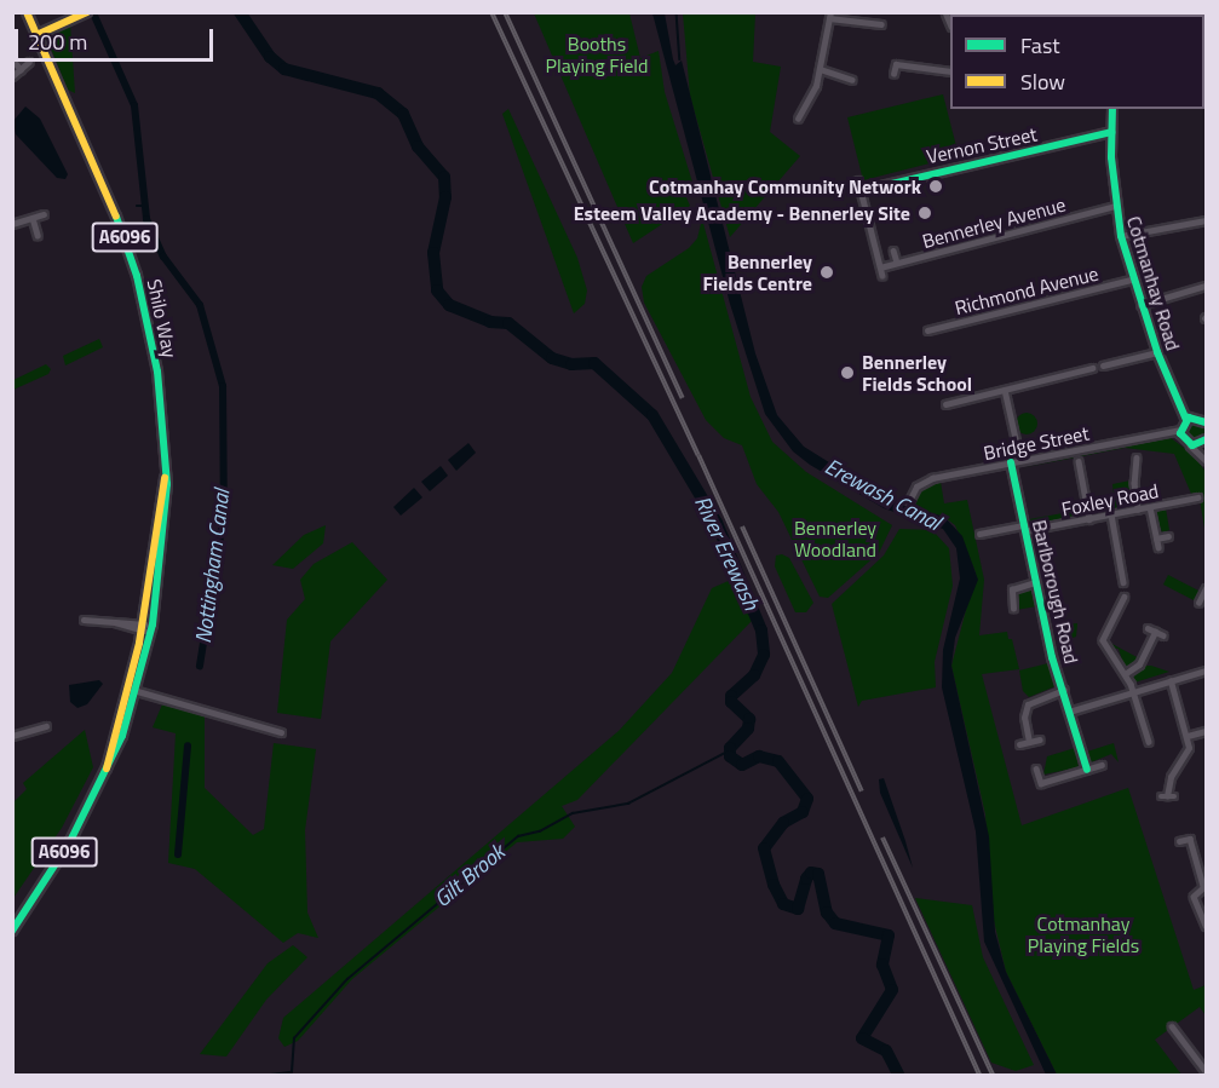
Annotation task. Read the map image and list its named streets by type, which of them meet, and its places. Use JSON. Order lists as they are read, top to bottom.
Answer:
{
  "streets": {
    "main road": [
      "Vernon Street",
      "A6096",
      "Cotmanhay Road",
      "Shilo Way",
      "Barlborough Road"
    ],
    "street": [
      "Bennerley Avenue",
      "Richmond Avenue",
      "Bridge Street",
      "Foxley Road"
    ]
  },
  "crossings": [
    ["Vernon Street", "Cotmanhay Road"],
    ["Bennerley Avenue", "Cotmanhay Road"],
    ["Cotmanhay Road", "Richmond Avenue"],
    ["Bridge Street", "Barlborough Road"],
    ["Foxley Road", "Barlborough Road"]
  ],
  "water": [
    "Erewash Canal",
    "River Erewash",
    "Nottingham Canal",
    "Gilt Brook"
  ],
  "parks": ["Booths Playing Field", "Bennerley Woodland", "Cotmanhay Playing Fields"],
  "places": [
    "Cotmanhay Community Network",
    "Esteem Valley Academy - Bennerley Site",
    "Bennerley Fields Centre",
    "Bennerley Fields School"
  ],
  "legend": ["Fast", "Slow"],
  "scale_bar": "200 m"
}
